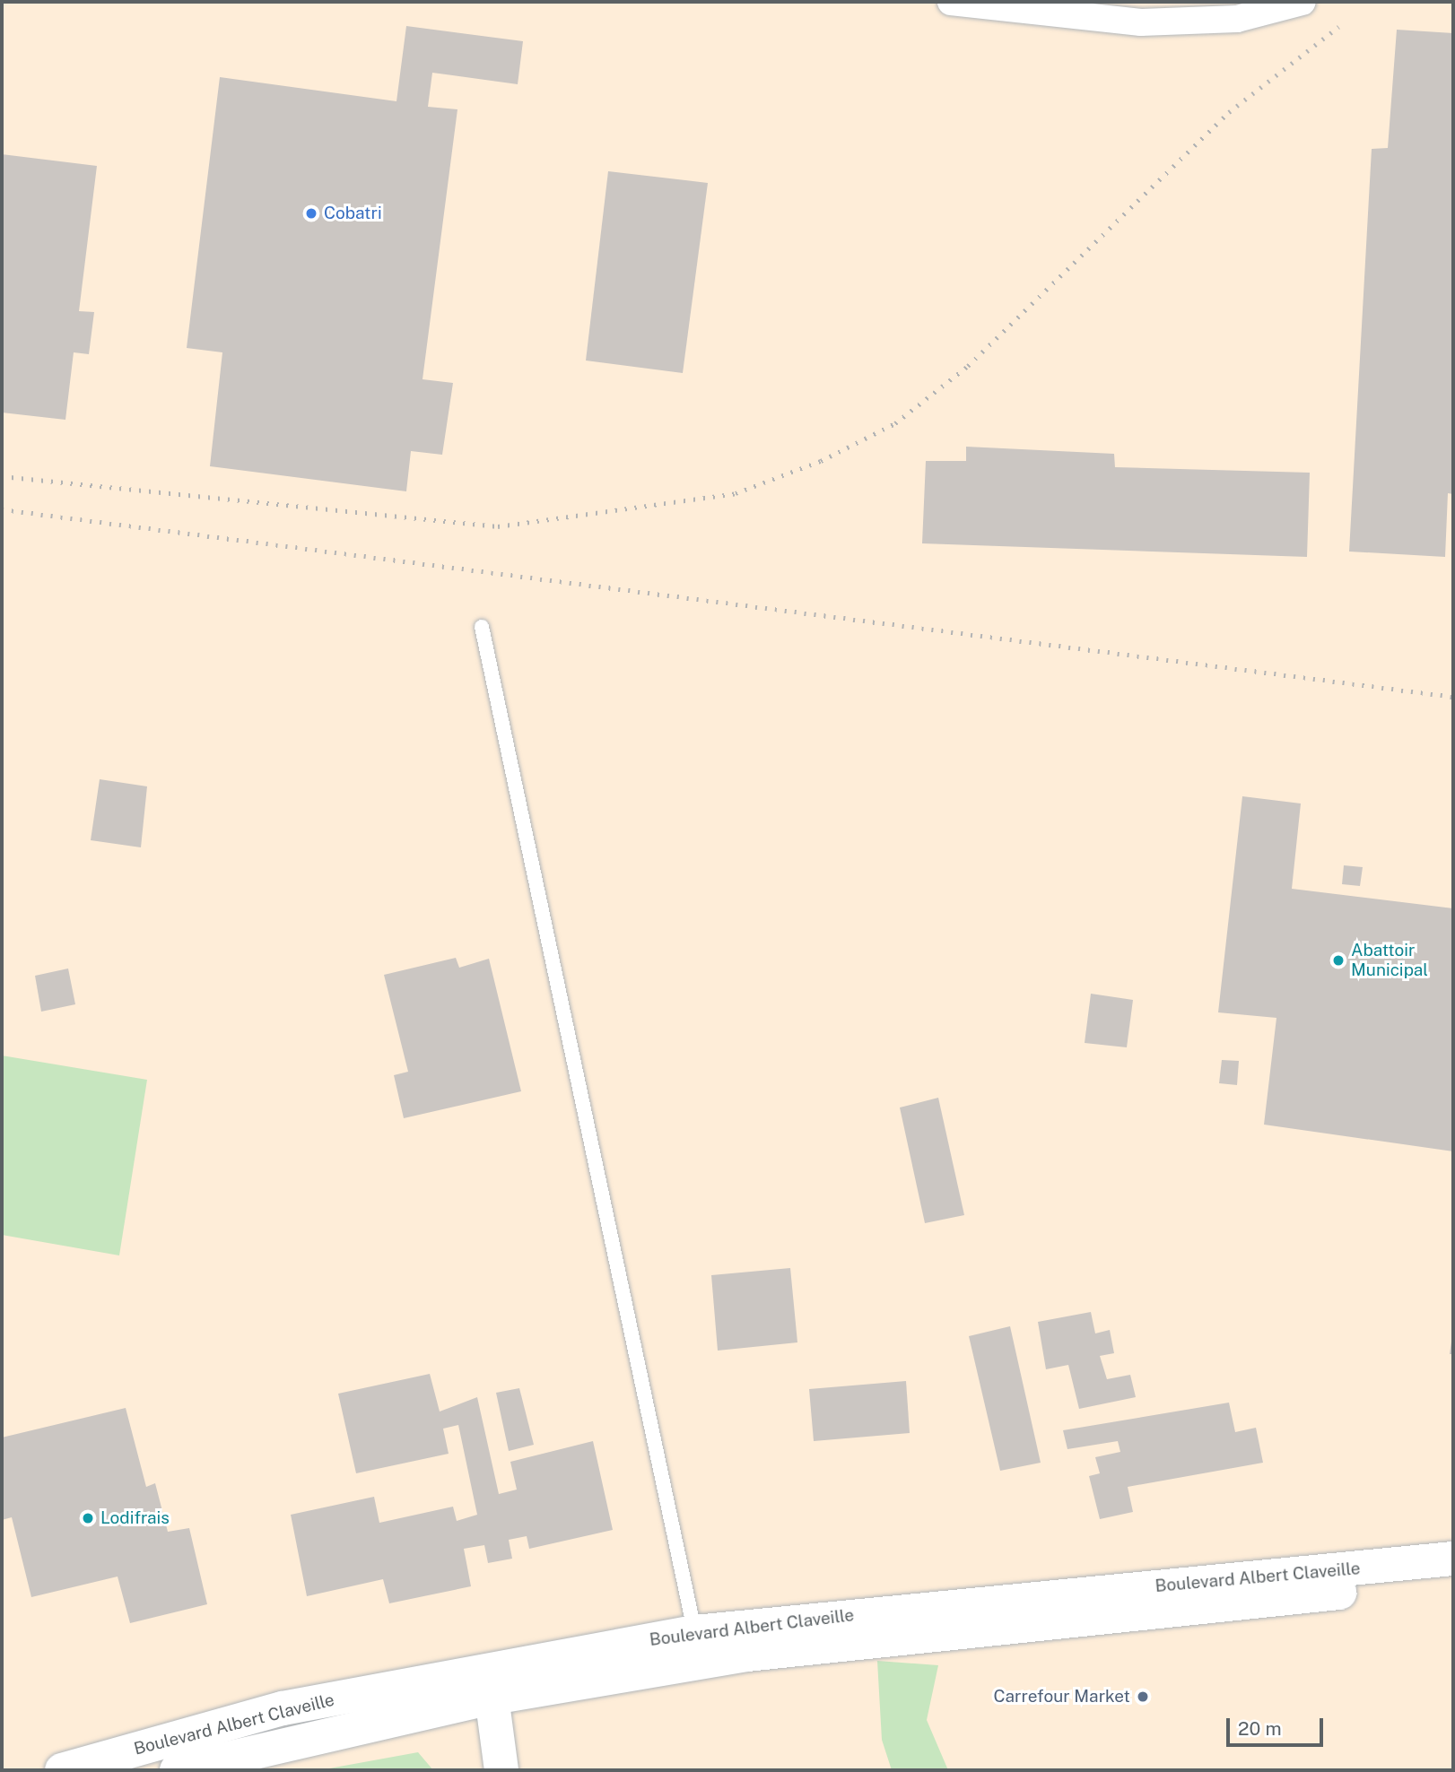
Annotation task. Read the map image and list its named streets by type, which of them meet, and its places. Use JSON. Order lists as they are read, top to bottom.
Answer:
{
  "streets": {
    "main road": ["Boulevard Albert Claveille"]
  },
  "places": [
    "Cobatri",
    "Abattoir Municipal",
    "Lodifrais",
    "Carrefour Market"
  ],
  "scale_bar": "20 m"
}
